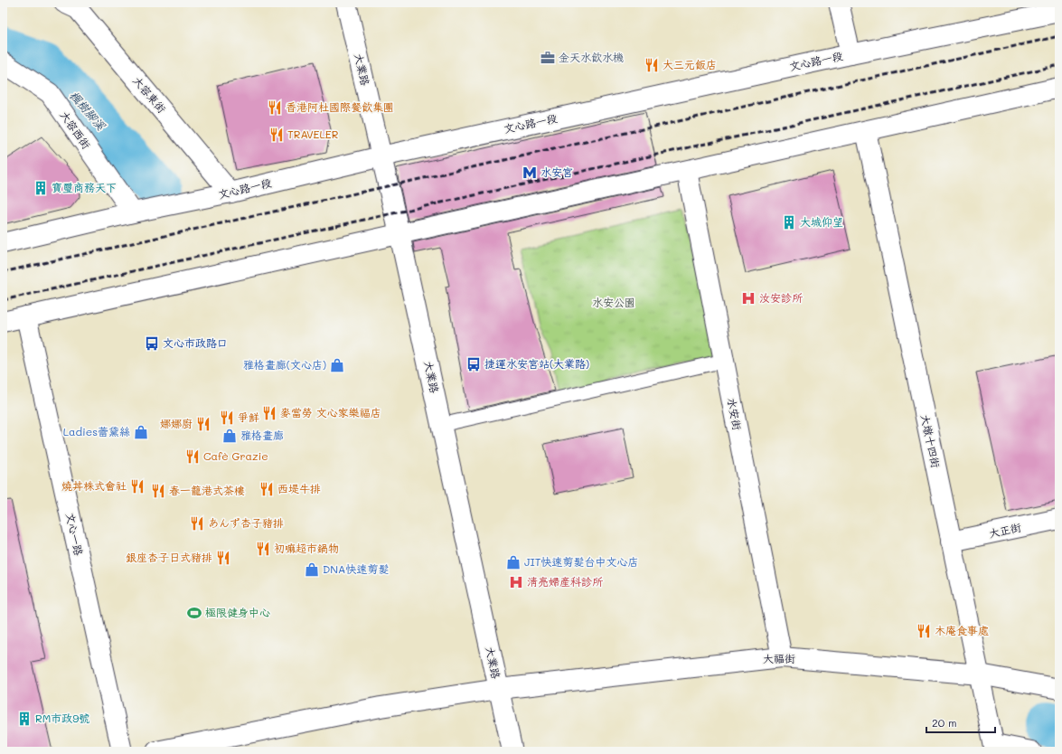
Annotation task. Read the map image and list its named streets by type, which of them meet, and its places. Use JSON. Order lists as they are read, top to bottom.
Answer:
{
  "streets": {
    "street": [
      "文心路一段",
      "大業路",
      "大容東街",
      "大容西街",
      "水安街",
      "大墩十四街",
      "大正街",
      "文心一路",
      "大福街"
    ]
  },
  "crossings": [
    ["文心路一段", "大業路"],
    ["文心路一段", "大容東街"],
    ["文心路一段", "大容西街"],
    ["大業路", "大福街"],
    ["水安街", "大福街"],
    ["大墩十四街", "大正街"],
    ["大墩十四街", "大福街"]
  ],
  "water": ["楓樹腳溪"],
  "parks": ["水安公園"],
  "places": {
    "office": ["金天水飲水機"],
    "restaurant": [
      "大三元飯店",
      "香港阿杜國際餐飲集團",
      "TRAVELER",
      "麥當勞 文心家樂福店",
      "爭鮮",
      "娜娜廚",
      "Cafè Grazie",
      "燒丼株式會社",
      "西堤牛排",
      "春一籠港式茶樓",
      "あんず杏子豬排",
      "初嘛超市鍋物",
      "銀座杏子日式豬排",
      "木庵食事處"
    ],
    "metro station": ["水安宮"],
    "building": ["寶璽商務天下", "大城仰望", "RM市政9號"],
    "hospital": ["汝安診所", "清亮婦產科診所"],
    "bus stop": ["文心市政路口", "捷運水安宮站(大業路)"],
    "shop": [
      "雅格畫廊(文心店)",
      "Ladies蕾黛絲",
      "雅格畫廊",
      "JIT快速剪髮台中文心店",
      "DNA快速剪髮"
    ],
    "sports": ["極限健身中心"]
  },
  "scale_bar": "20 m"
}
